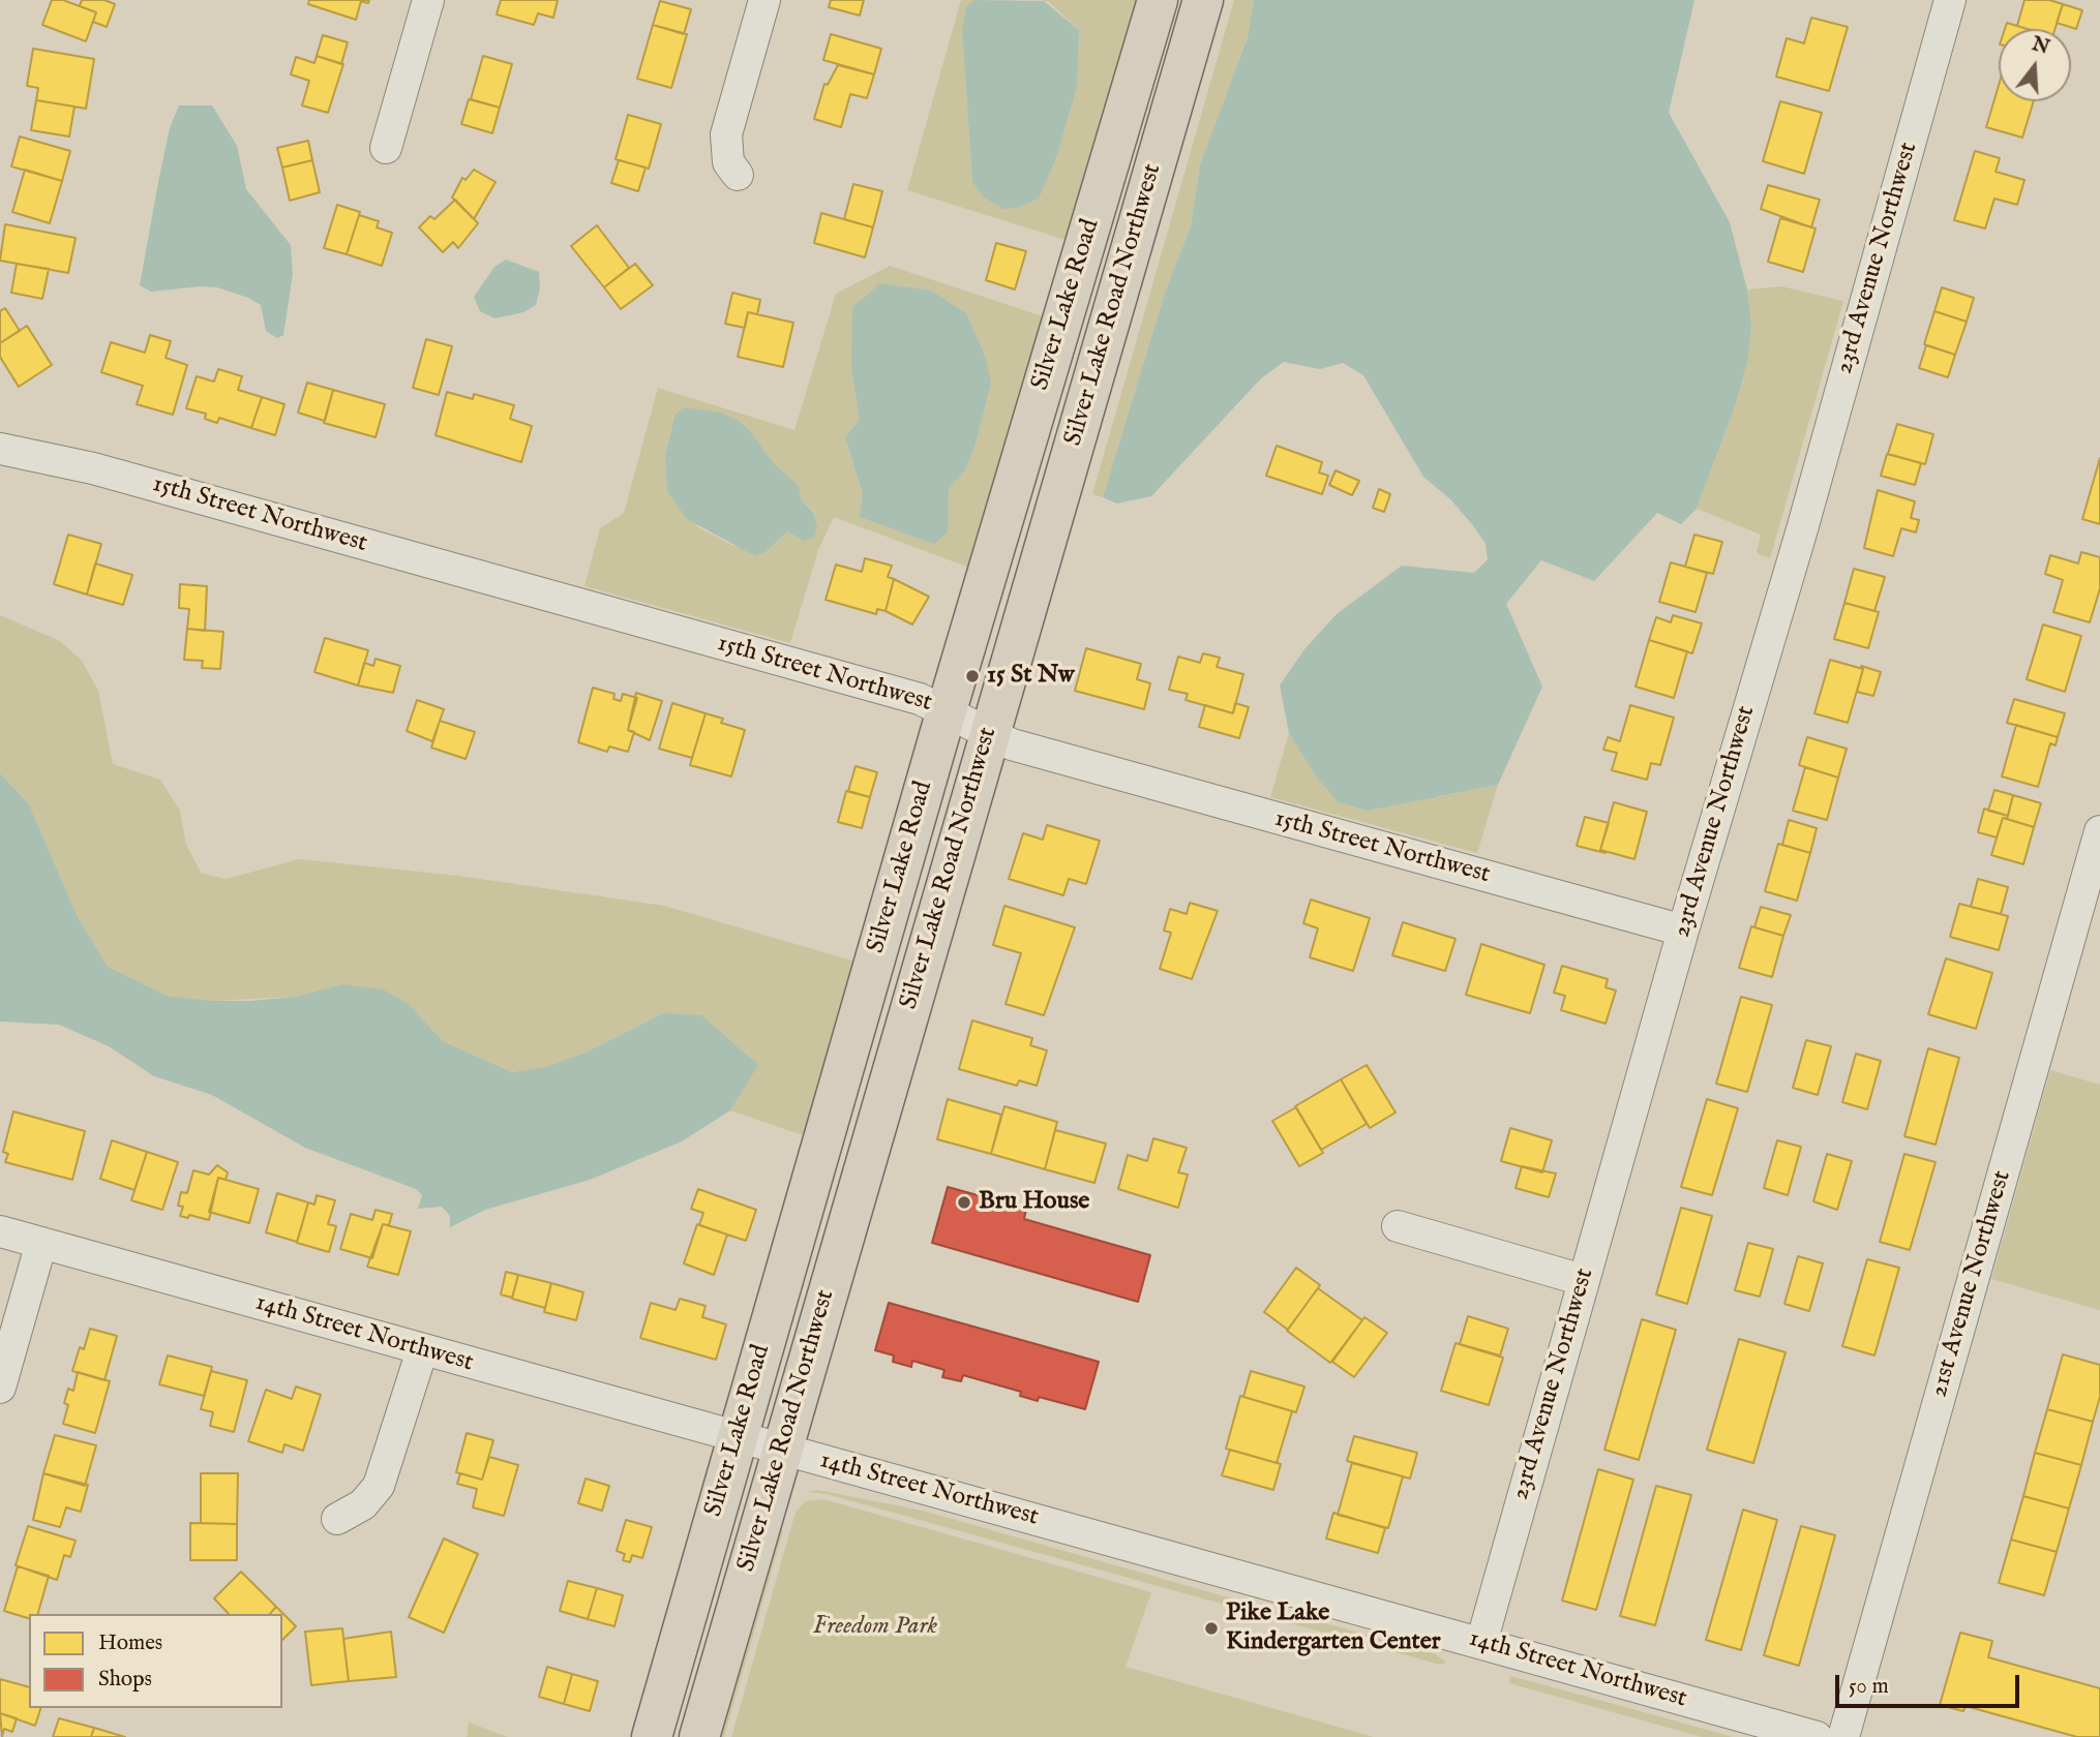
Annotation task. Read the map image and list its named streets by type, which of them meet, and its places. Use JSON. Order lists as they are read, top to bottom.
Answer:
{
  "streets": {
    "main road": ["Silver Lake Road", "Silver Lake Road Northwest"],
    "street": [
      "23rd Avenue Northwest",
      "15th Street Northwest",
      "21st Avenue Northwest",
      "14th Street Northwest"
    ]
  },
  "crossings": [
    ["23rd Avenue Northwest", "15th Street Northwest"],
    ["23rd Avenue Northwest", "14th Street Northwest"],
    ["Silver Lake Road", "15th Street Northwest"],
    ["Silver Lake Road", "14th Street Northwest"],
    ["Silver Lake Road Northwest", "15th Street Northwest"],
    ["Silver Lake Road Northwest", "14th Street Northwest"]
  ],
  "parks": ["Freedom Park"],
  "places": ["15 St Nw", "Bru House", "Pike Lake Kindergarten Center"],
  "legend": ["Homes", "Shops"],
  "scale_bar": "50 m",
  "north": "top"
}
